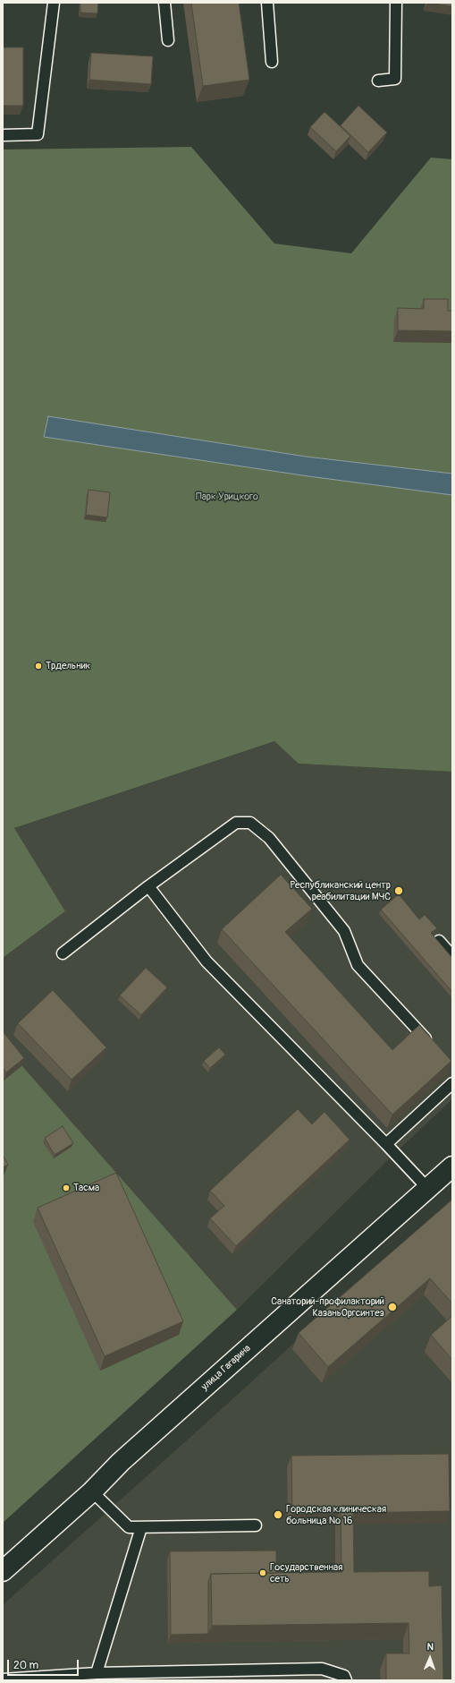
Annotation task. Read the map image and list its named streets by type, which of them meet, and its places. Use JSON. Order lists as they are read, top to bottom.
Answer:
{
  "streets": {
    "street": ["улица Гагарина"]
  },
  "parks": ["Парк Урицкого"],
  "places": [
    "Трдельник",
    "Республиканский центр реабилитации МЧС",
    "Тасма",
    "Санаторий-профилакторий КазаньОргсинтез",
    "Городская клиническая больница № 16",
    "Государственная сеть"
  ],
  "scale_bar": "20 m",
  "north": "top"
}
